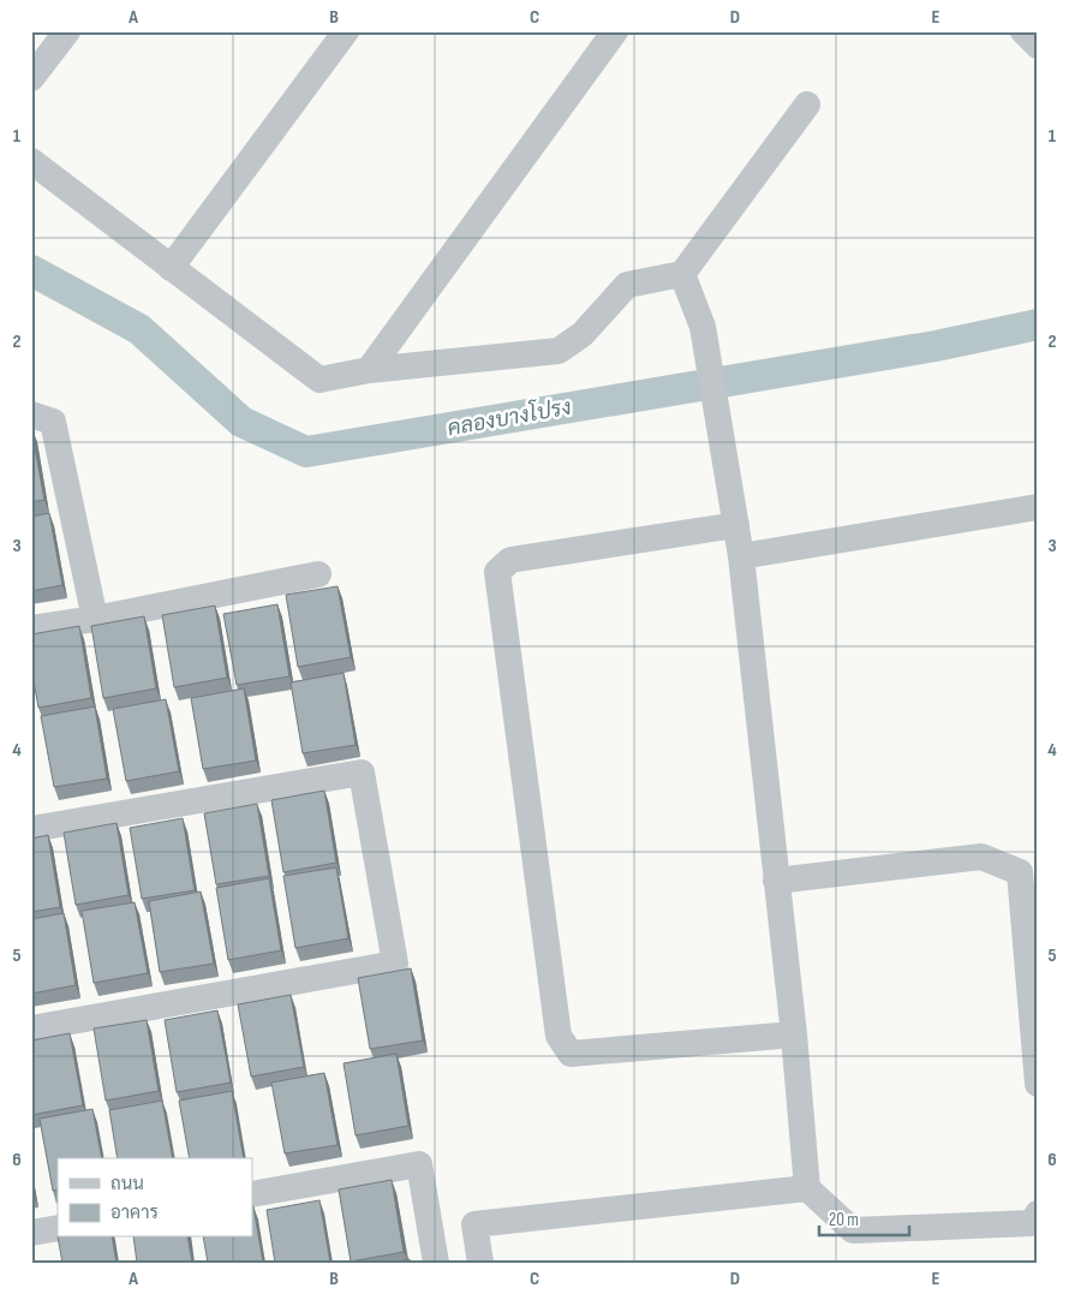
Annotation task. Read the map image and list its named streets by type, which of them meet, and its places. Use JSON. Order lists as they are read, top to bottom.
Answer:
{
  "water": ["คลองบางโปรง"],
  "legend": ["ถนน", "อาคาร"],
  "scale_bar": "20 m",
  "grid": {
    "columns": [
      "A",
      "B",
      "C",
      "D",
      "E"
    ],
    "rows": [
      "1",
      "2",
      "3",
      "4",
      "5",
      "6"
    ]
  }
}
